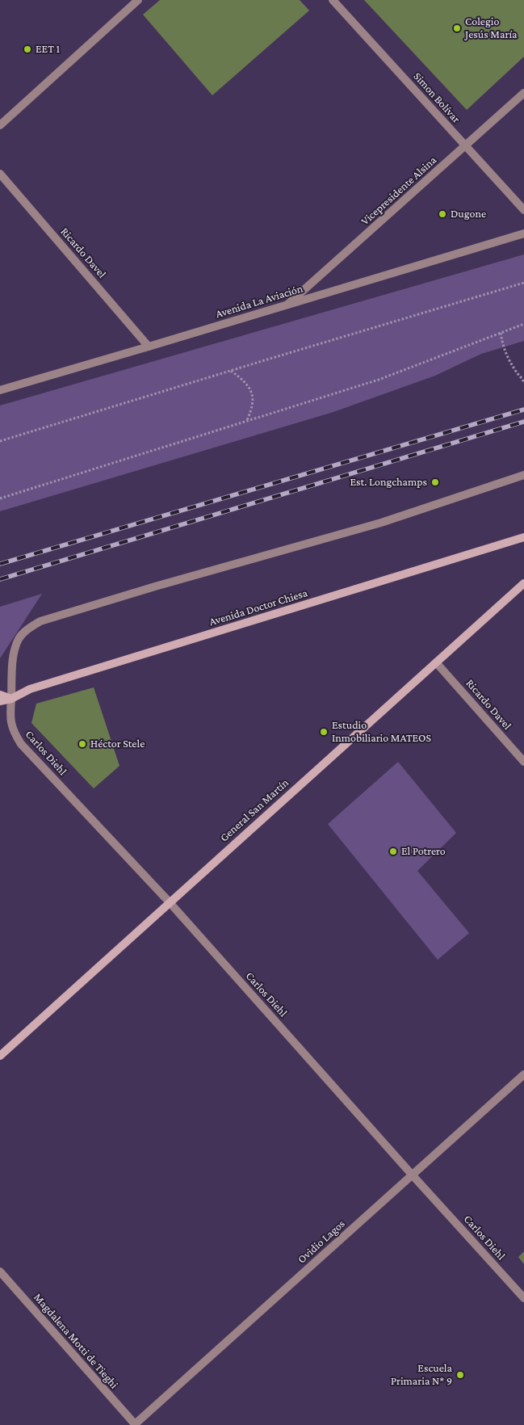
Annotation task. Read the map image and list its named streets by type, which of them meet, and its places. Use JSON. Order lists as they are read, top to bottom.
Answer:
{
  "streets": {
    "main road": ["Avenida Doctor Chiesa", "General San Martín"],
    "street": [
      "Simon Bolívar",
      "Vicepresidente Alsina",
      "Ricardo Davel",
      "Avenida La Aviación",
      "Carlos Diehl",
      "Ovidio Lagos",
      "Magdalena Motti de Tieghi"
    ]
  },
  "crossings": [
    ["Simon Bolívar", "Vicepresidente Alsina"],
    ["Vicepresidente Alsina", "Avenida La Aviación"],
    ["Ricardo Davel", "Avenida La Aviación"],
    ["Ricardo Davel", "General San Martín"],
    ["Avenida Doctor Chiesa", "Carlos Diehl"],
    ["Carlos Diehl", "General San Martín"],
    ["Carlos Diehl", "Ovidio Lagos"],
    ["Ovidio Lagos", "Magdalena Motti de Tieghi"]
  ],
  "places": [
    "Colegio Jesús María",
    "EET 1",
    "Dugone",
    "Est. Longchamps",
    "Estudio Inmobiliario MATEOS",
    "Héctor Stele",
    "El Potrero",
    "Escuela Primaria N* 9"
  ]
}
